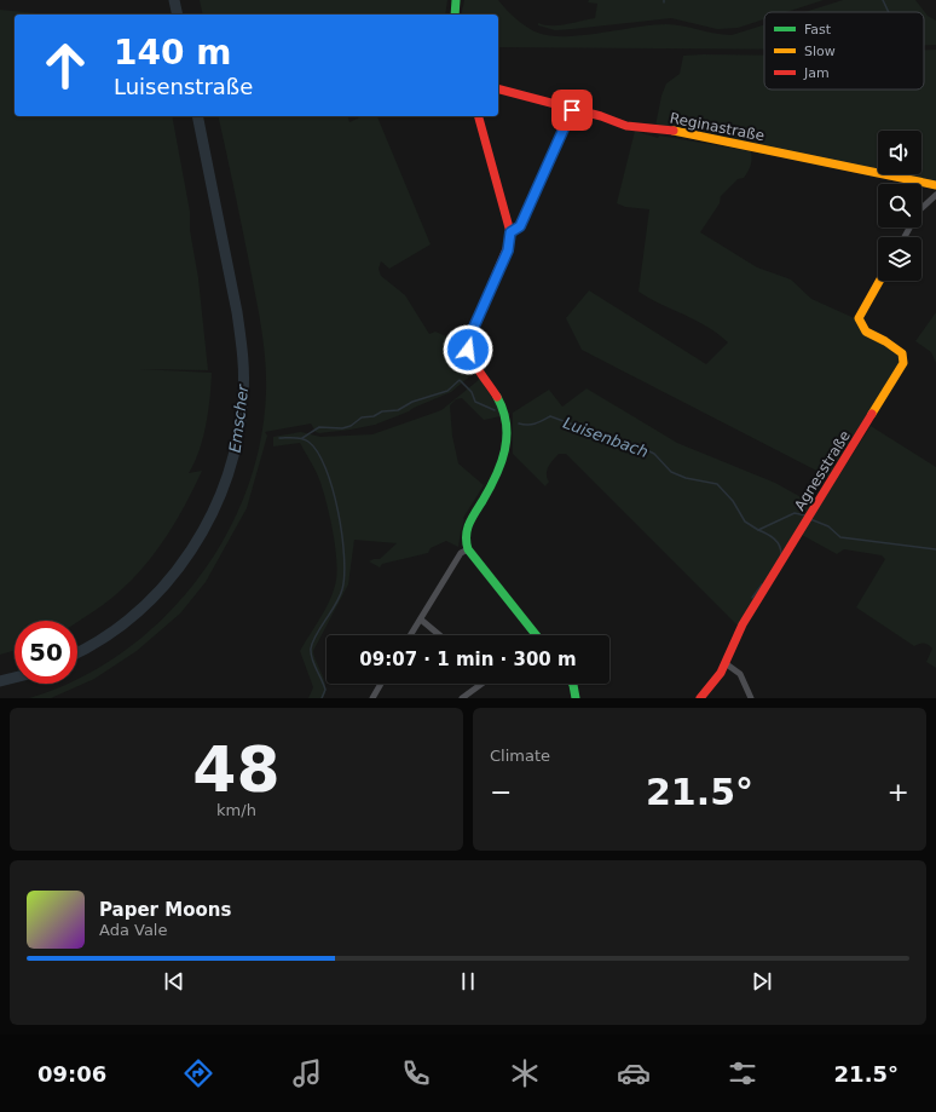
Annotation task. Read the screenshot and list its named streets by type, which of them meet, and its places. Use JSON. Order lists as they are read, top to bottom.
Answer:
{
  "streets": {
    "street": ["Reginastraße", "Agnesstraße"]
  },
  "water": ["Emscher", "Luisenbach"],
  "legend": ["Fast", "Slow", "Jam"],
  "page": {
    "turn": ["140 m", "Luisenstraße"],
    "limit": "50",
    "trip": "09:07 · 1 min · 300 m",
    "tile": [
      ["48", "km/h"],
      "Climate"
    ],
    "heat": ["−", "21.5°", "+"],
    "song": ["Paper Moons", "Ada Vale"],
    "tabs": ["09:06", "21.5°"]
  }
}
